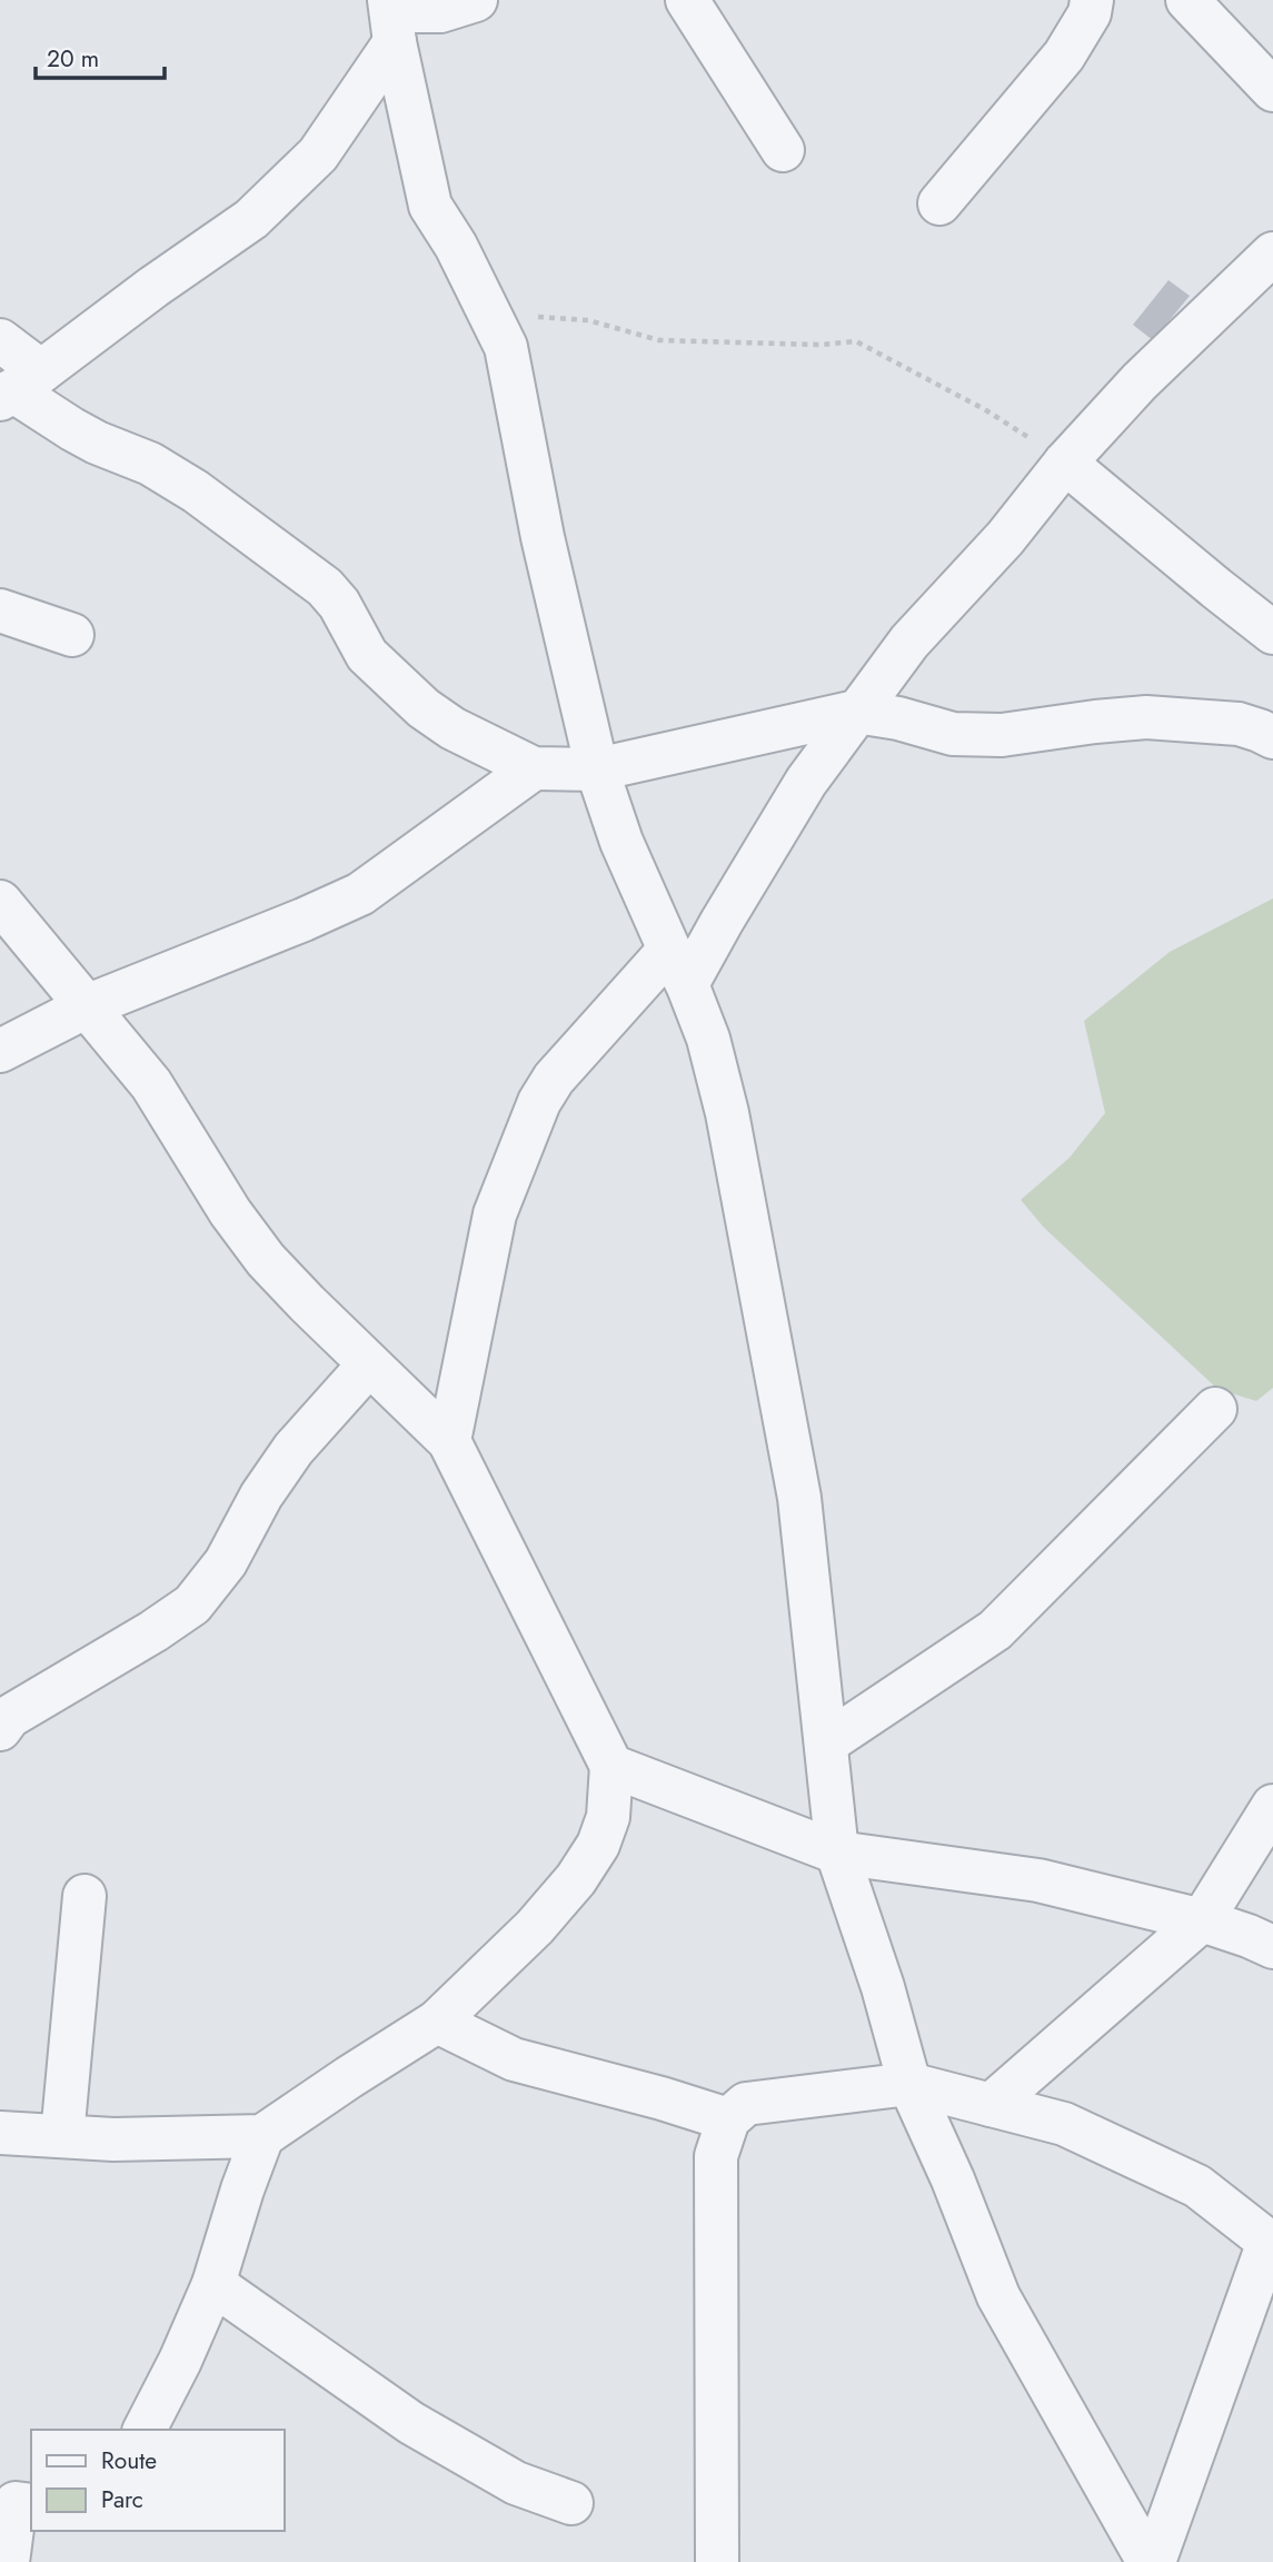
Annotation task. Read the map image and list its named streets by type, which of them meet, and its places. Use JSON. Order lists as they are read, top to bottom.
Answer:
{
  "legend": ["Route", "Parc"],
  "scale_bar": "20 m"
}
